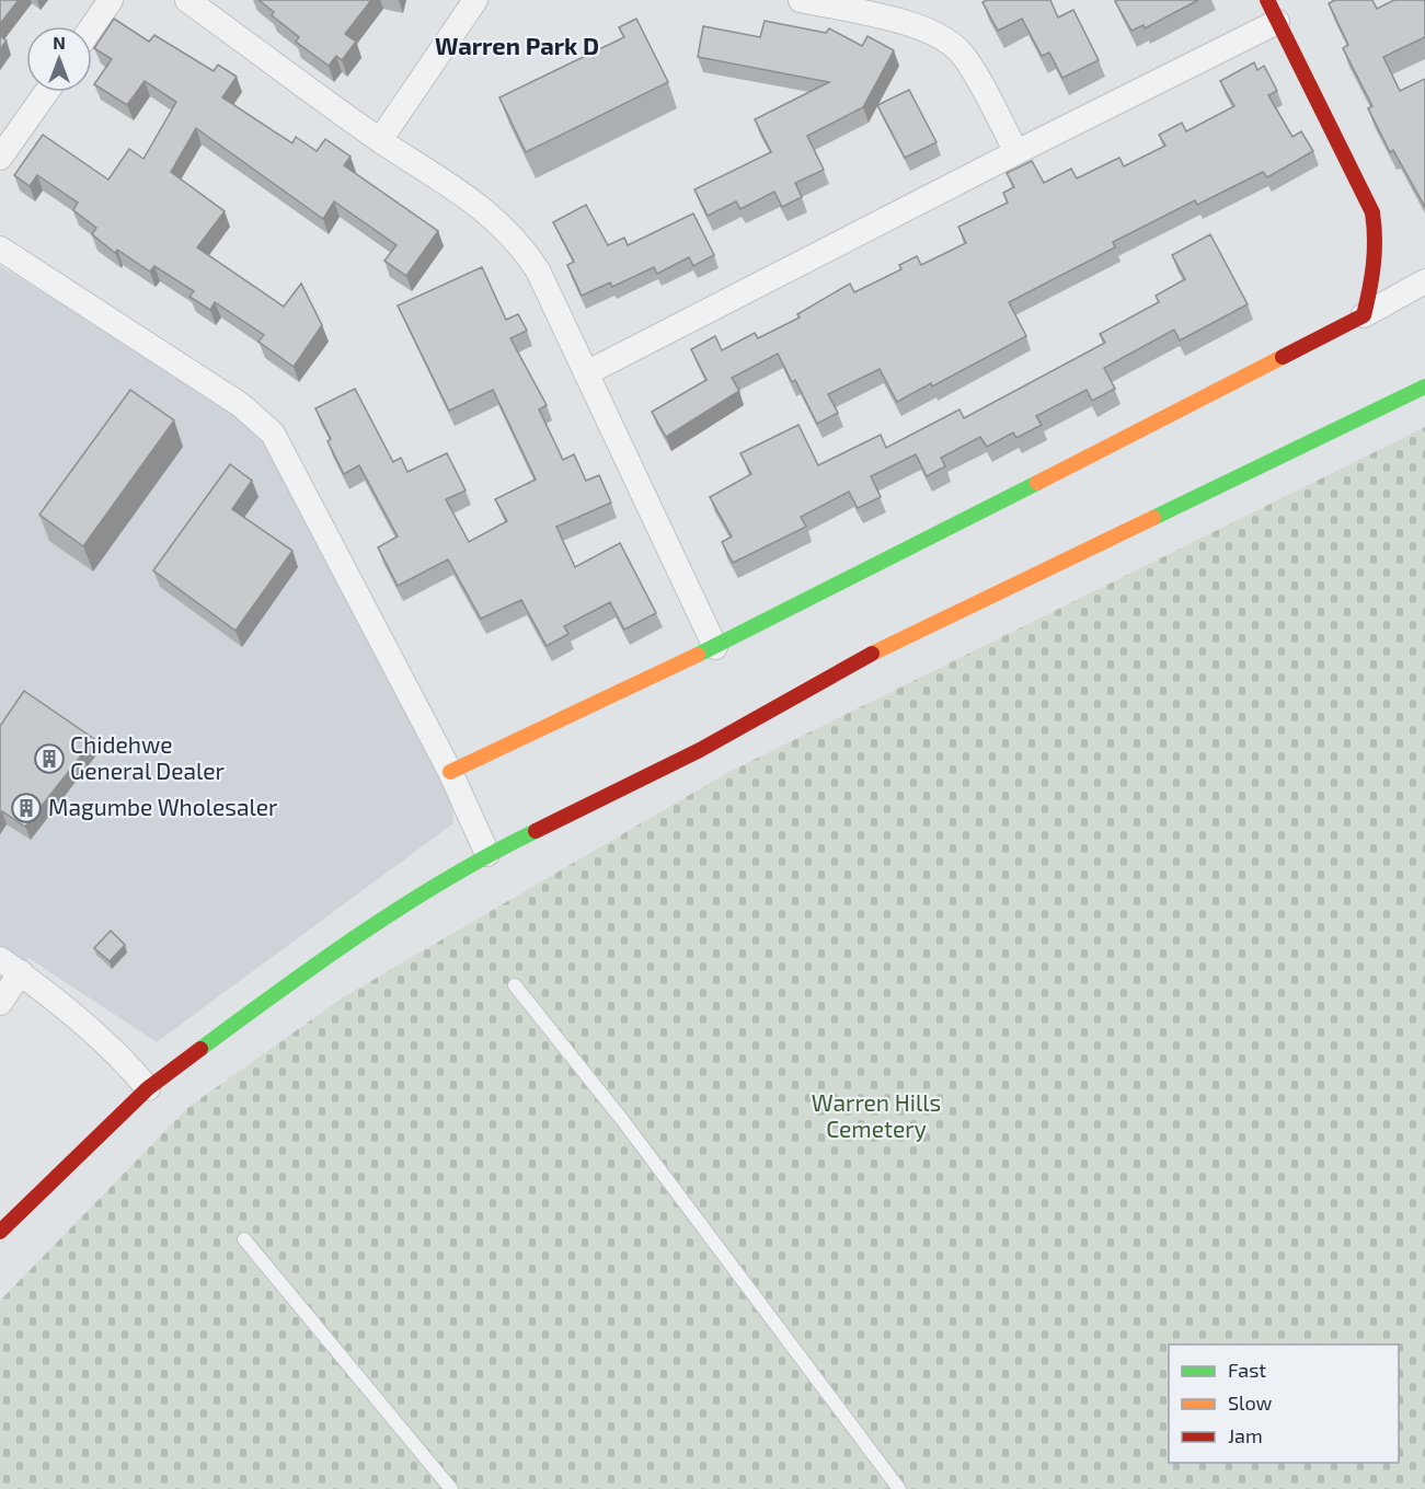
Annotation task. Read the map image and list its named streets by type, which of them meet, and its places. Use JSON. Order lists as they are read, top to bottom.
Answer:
{
  "districts": ["Warren Park D"],
  "parks": ["Warren Hills Cemetery"],
  "places": {
    "building": ["Chidehwe General Dealer", "Magumbe Wholesaler"]
  },
  "legend": ["Fast", "Slow", "Jam"],
  "north": "top"
}
